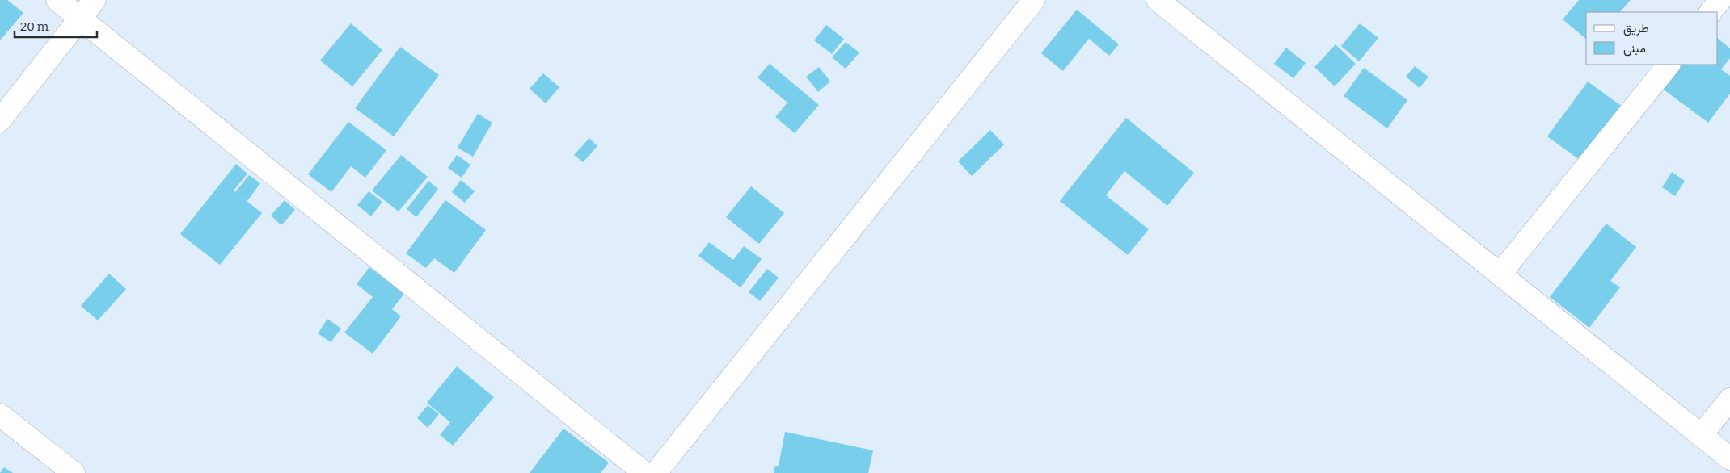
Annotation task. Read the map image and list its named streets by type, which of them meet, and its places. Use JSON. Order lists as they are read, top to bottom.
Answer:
{
  "legend": ["طريق", "مبنى"],
  "scale_bar": "20 m"
}
